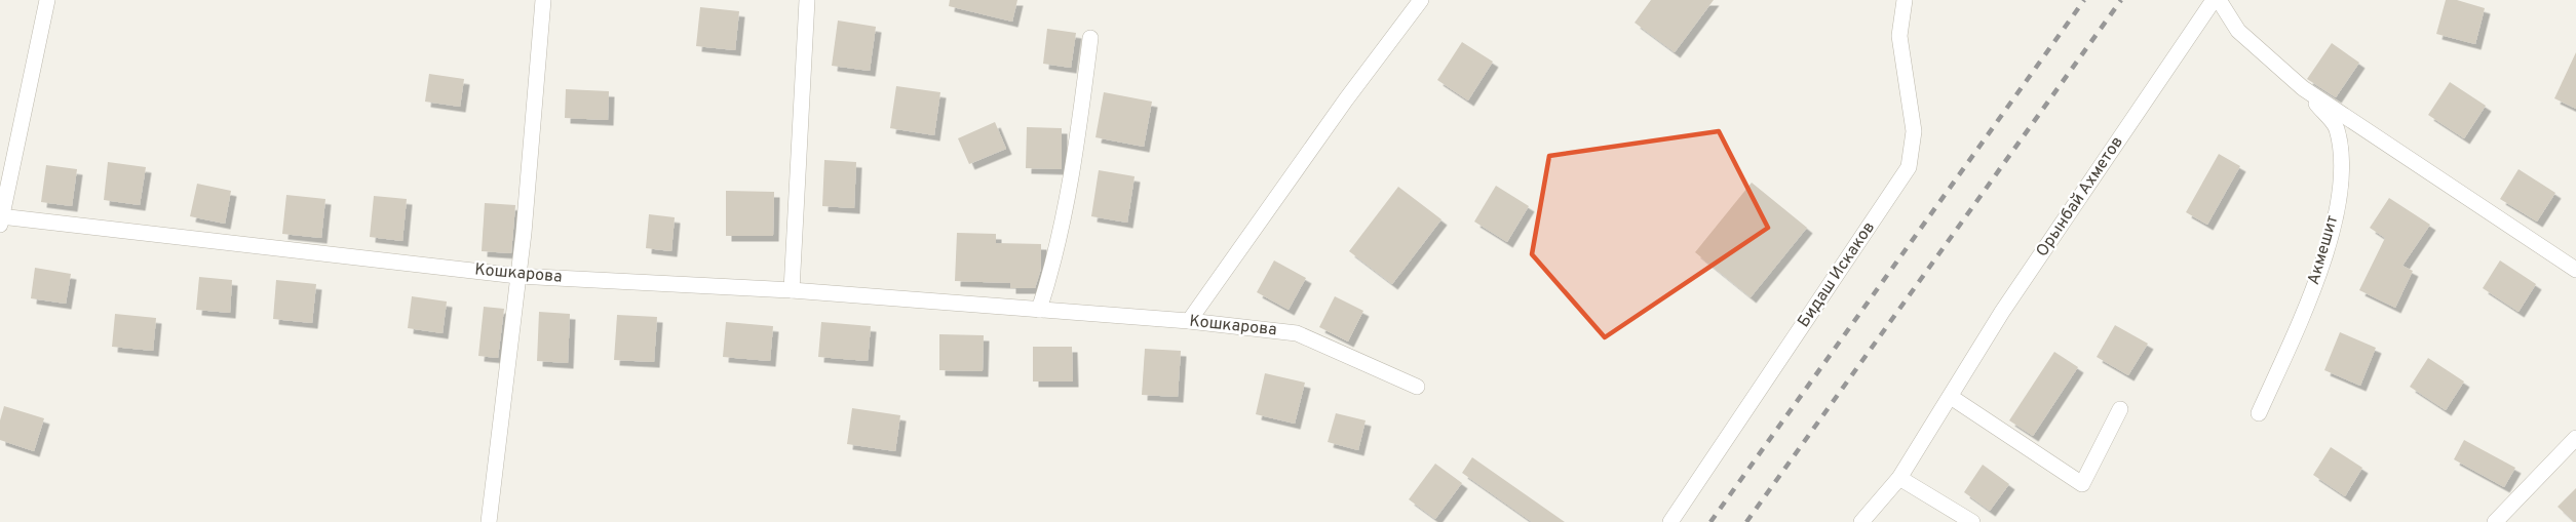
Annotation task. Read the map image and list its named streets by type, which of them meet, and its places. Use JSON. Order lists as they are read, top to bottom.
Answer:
{
  "streets": {
    "street": [
      "Орынбай Ахметов",
      "Акмешит",
      "Кошкарова",
      "Бидаш Искаков"
    ]
  }
}
